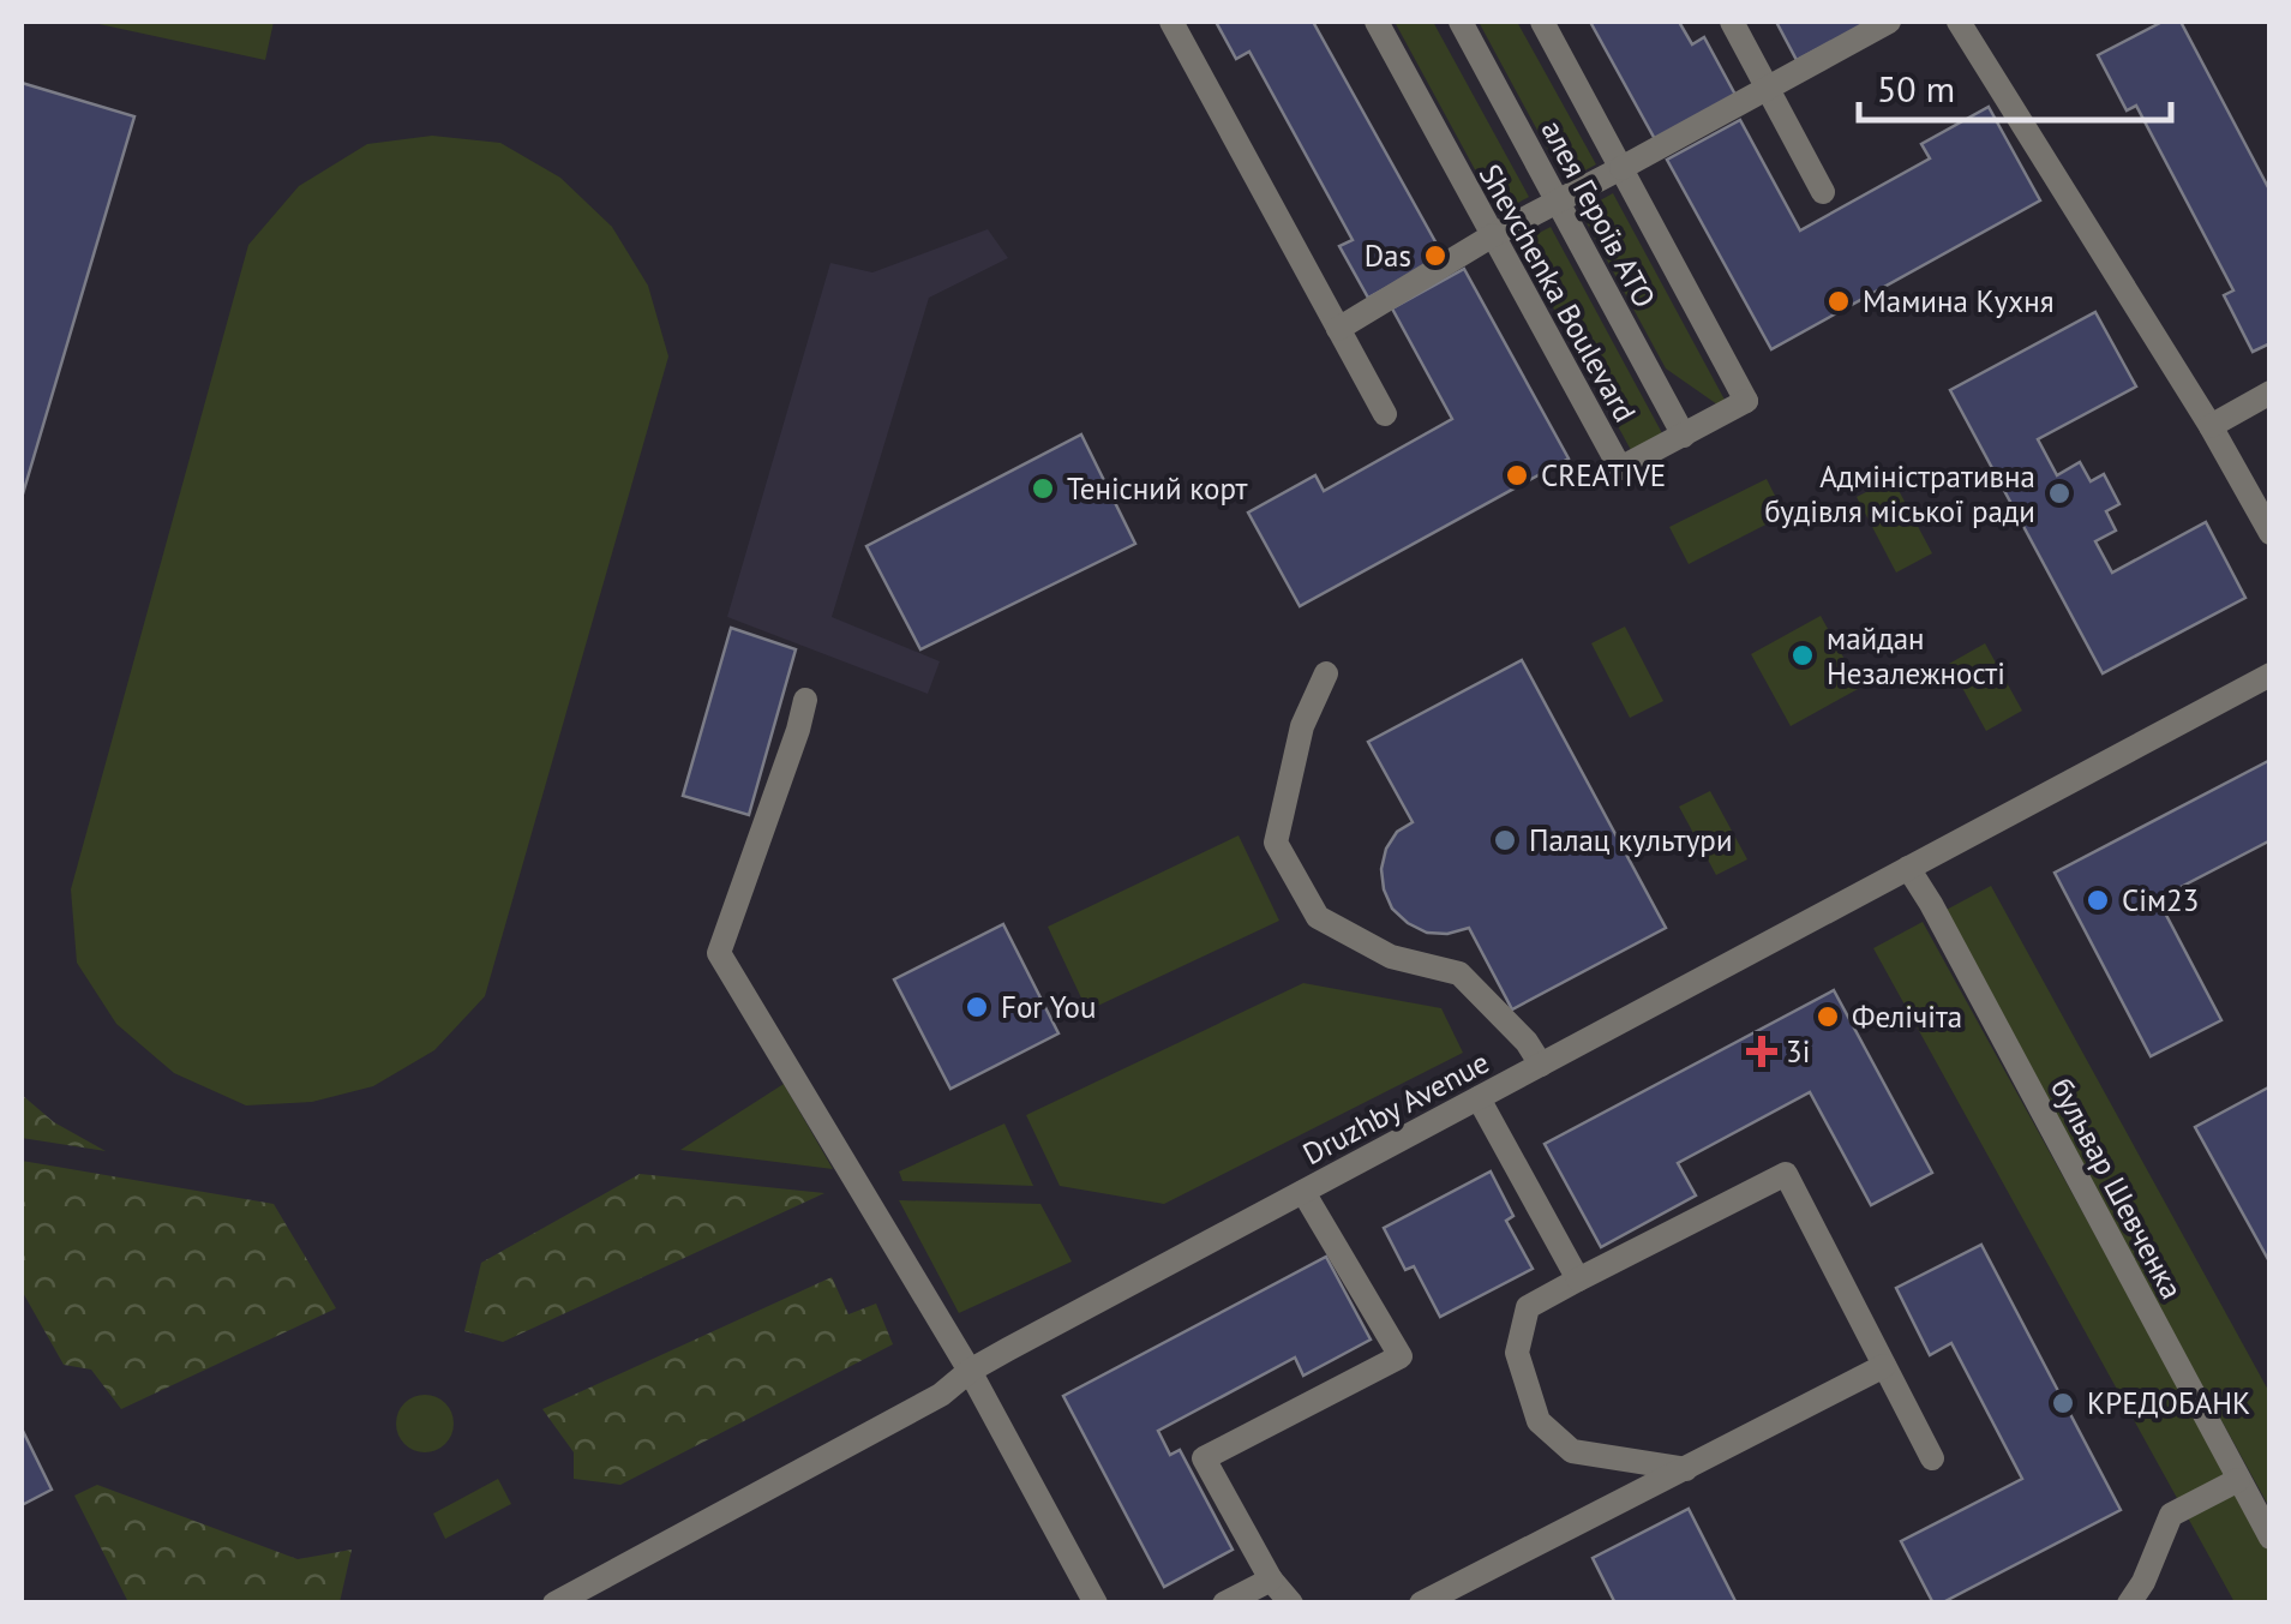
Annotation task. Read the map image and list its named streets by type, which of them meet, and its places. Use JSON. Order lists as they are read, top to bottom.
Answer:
{
  "streets": {
    "street": [
      "алея Героїв АТО",
      "Shevchenka Boulevard",
      "Druzhby Avenue",
      "бульвар Шевченка"
    ]
  },
  "crossings": [
    ["алея Героїв АТО", "Shevchenka Boulevard"],
    ["Druzhby Avenue", "бульвар Шевченка"]
  ],
  "places": {
    "other": [
      "Das",
      "Мамина Кухня",
      "CREATIVE",
      "Тенісний корт",
      "Адміністративна будівля міської ради",
      "майдан Незалежності",
      "Палац культури",
      "Сім23",
      "For You",
      "Фелічіта",
      "КРЕДОБАНК"
    ],
    "health": ["3i"]
  },
  "scale_bar": "50 m"
}
